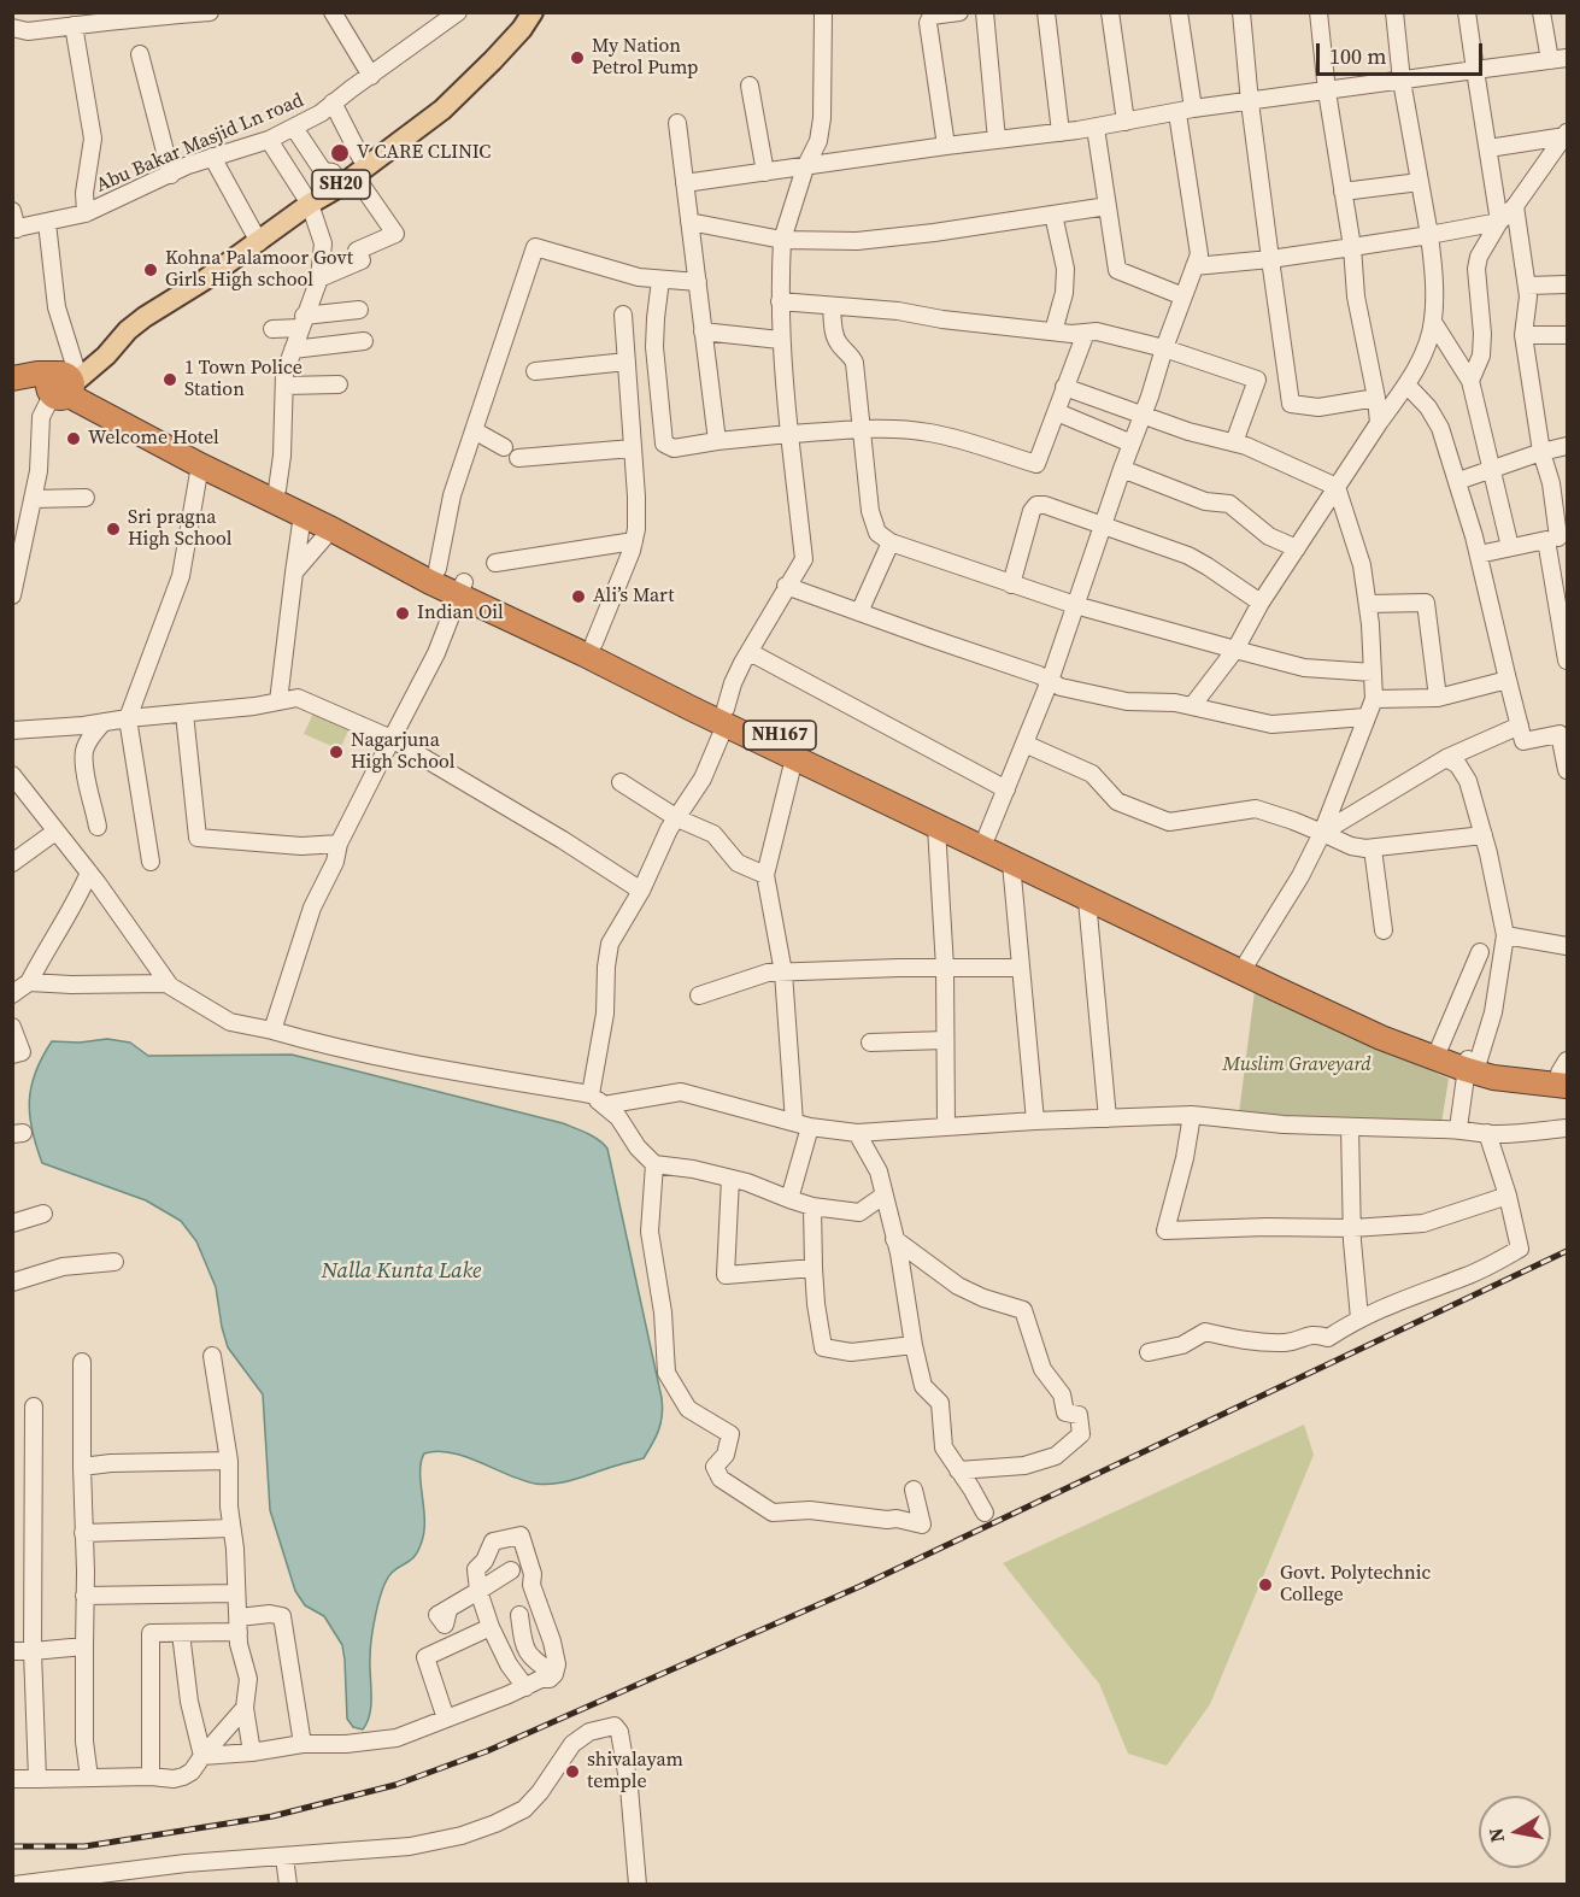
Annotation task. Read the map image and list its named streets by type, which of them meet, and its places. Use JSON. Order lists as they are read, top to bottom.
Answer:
{
  "streets": {
    "highway": ["NH167"],
    "main road": ["SH20"],
    "street": ["Abu Bakar Masjid Ln road"]
  },
  "crossings": [
    ["SH20", "NH167"]
  ],
  "water": ["Nalla Kunta Lake"],
  "parks": ["Muslim Graveyard"],
  "places": [
    "My Nation Petrol Pump",
    "V CARE CLINIC",
    "Kohna Palamoor Govt Girls High school",
    "1 Town Police Station",
    "Welcome Hotel",
    "Sri pragna High School",
    "Ali’s Mart",
    "Indian Oil",
    "Nagarjuna High School",
    "Govt. Polytechnic College",
    "shivalayam temple"
  ],
  "scale_bar": "100 m",
  "north": "left"
}
